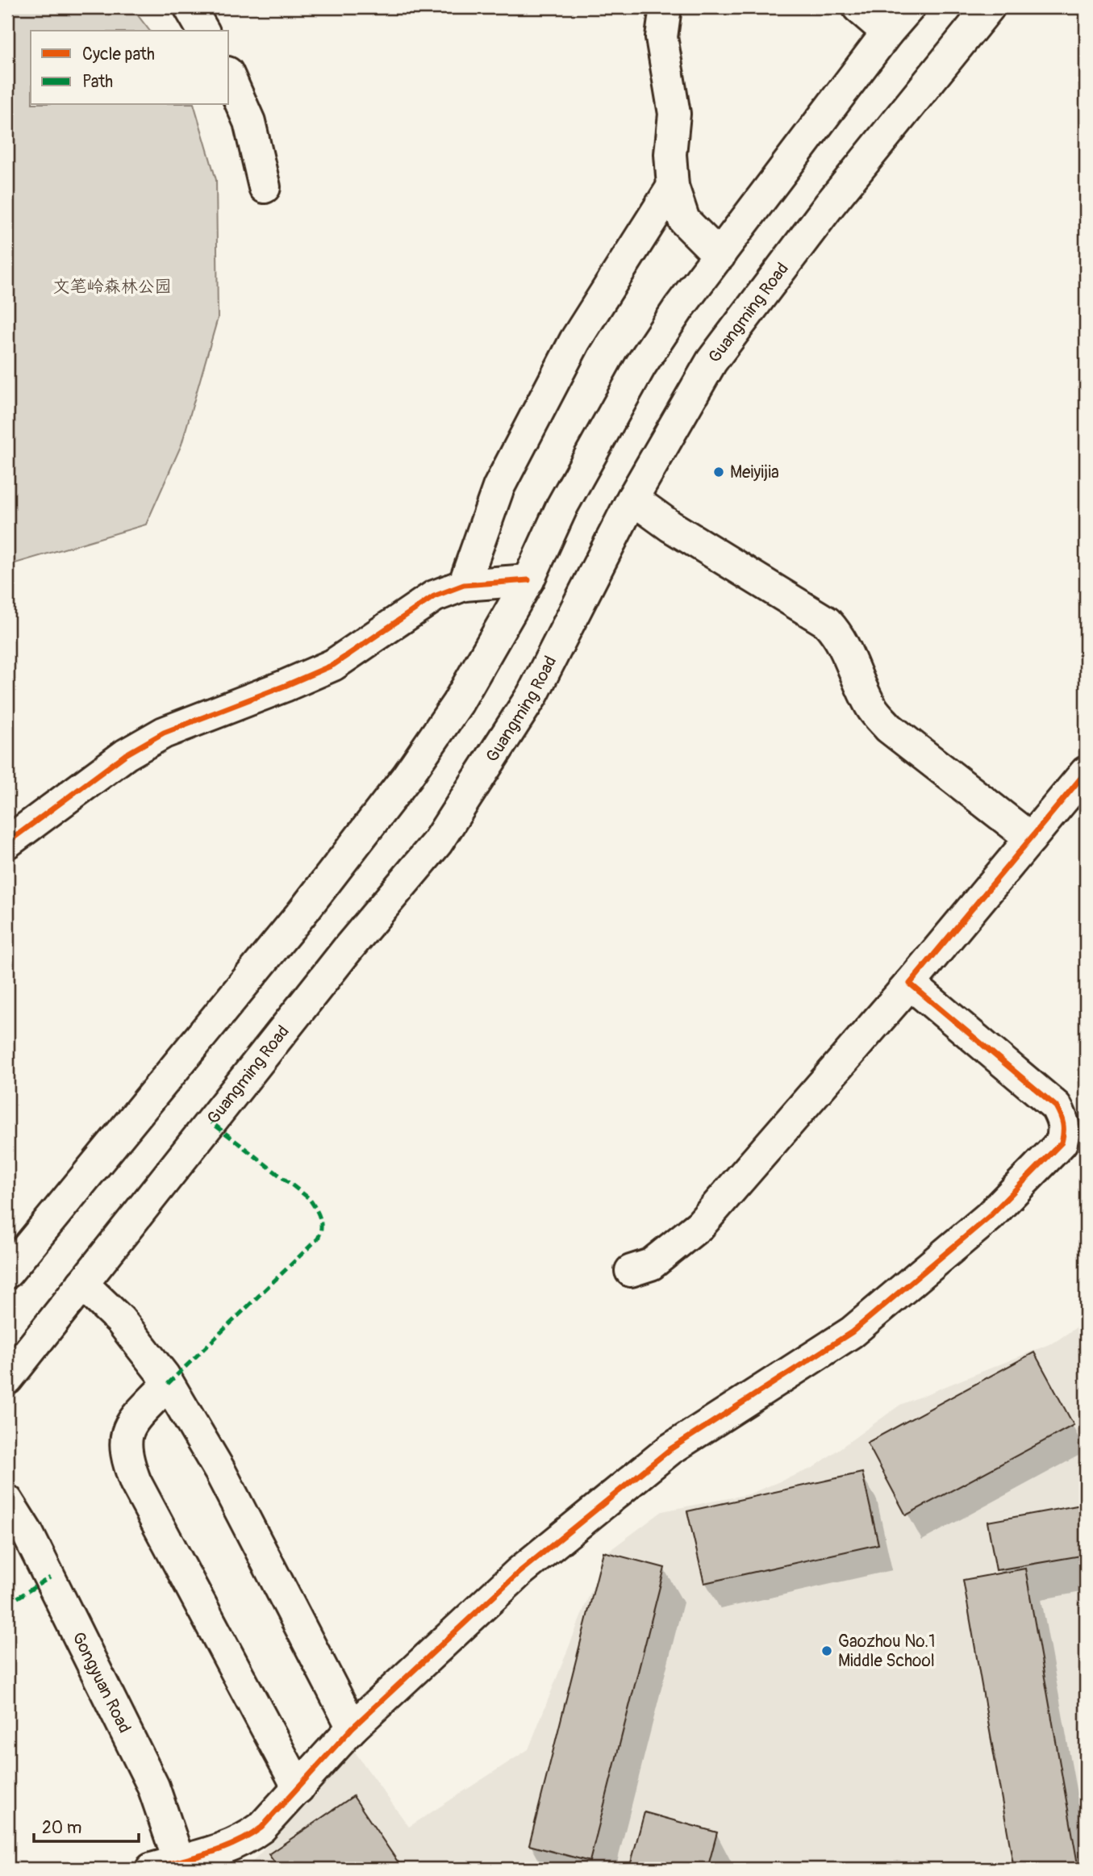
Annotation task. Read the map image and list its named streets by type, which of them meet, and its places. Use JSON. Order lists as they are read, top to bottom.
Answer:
{
  "streets": {
    "street": ["Guangming Road", "Gongyuan Road"]
  },
  "parks": ["文笔岭森林公园"],
  "places": ["Meiyijia", "Gaozhou No.1 Middle School"],
  "legend": ["Cycle path", "Path"],
  "scale_bar": "20 m"
}
